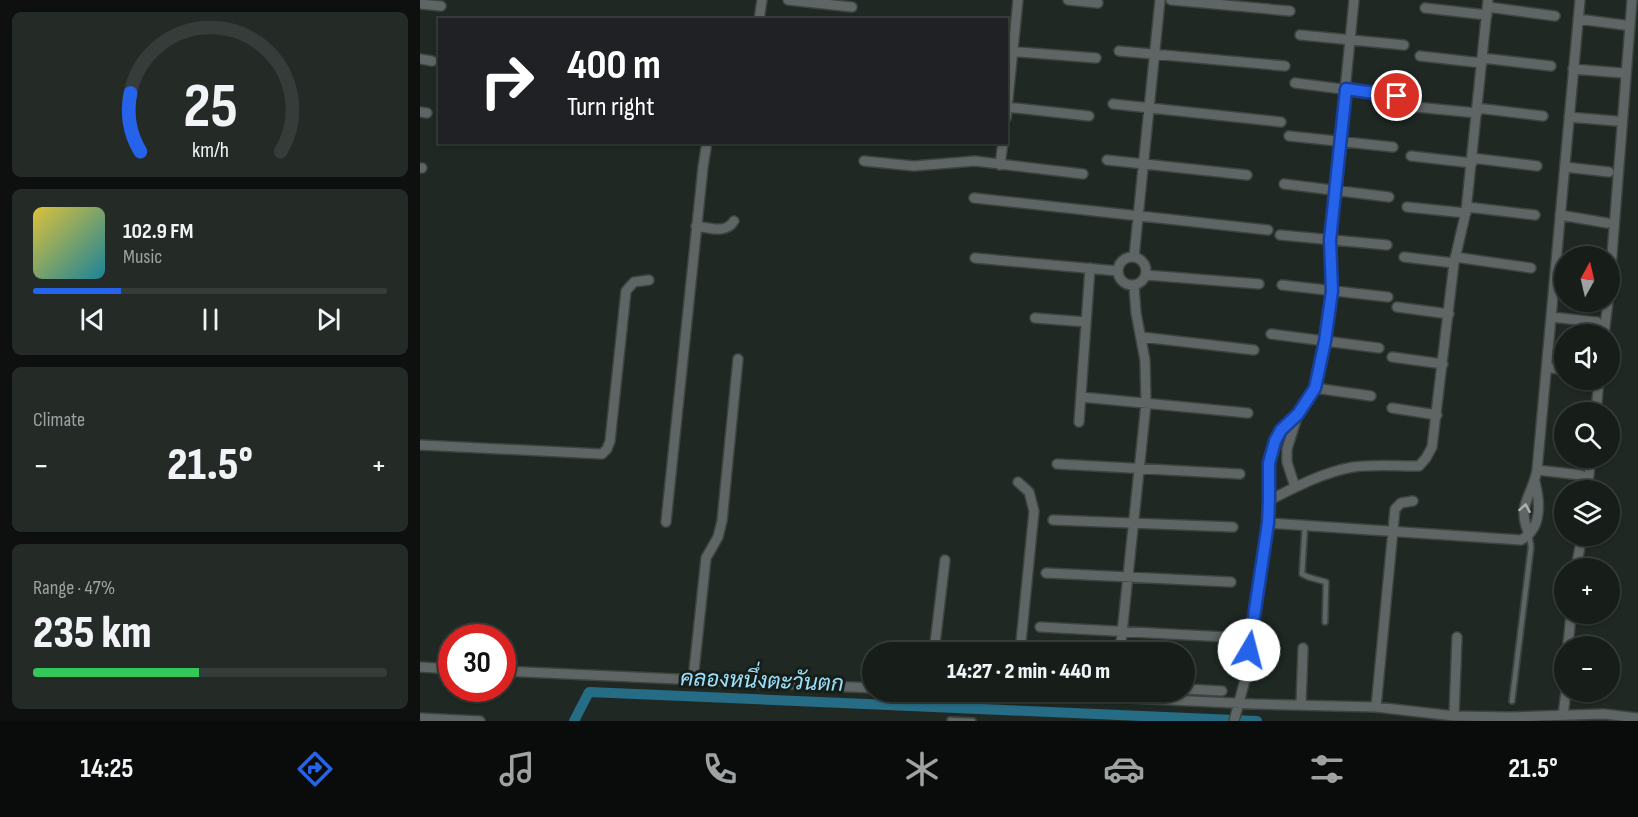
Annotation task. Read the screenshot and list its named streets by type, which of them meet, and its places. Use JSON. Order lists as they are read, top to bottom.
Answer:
{
  "water": ["คลองหนึ่งตะวันตก"],
  "north": "top",
  "page": {
    "turn": ["400 m", "Turn right"],
    "song": ["102.9 FM", "Music"],
    "map_buttons": ["+", "−"],
    "tile": [
      "Climate",
      ["Range · 47%", "235 km"]
    ],
    "heat": ["−", "21.5°", "+"],
    "limit": "30",
    "trip": "14:27 · 2 min · 440 m",
    "tabs": ["14:25", "21.5°"],
    "gauge": ["25", "km/h"]
  }
}
